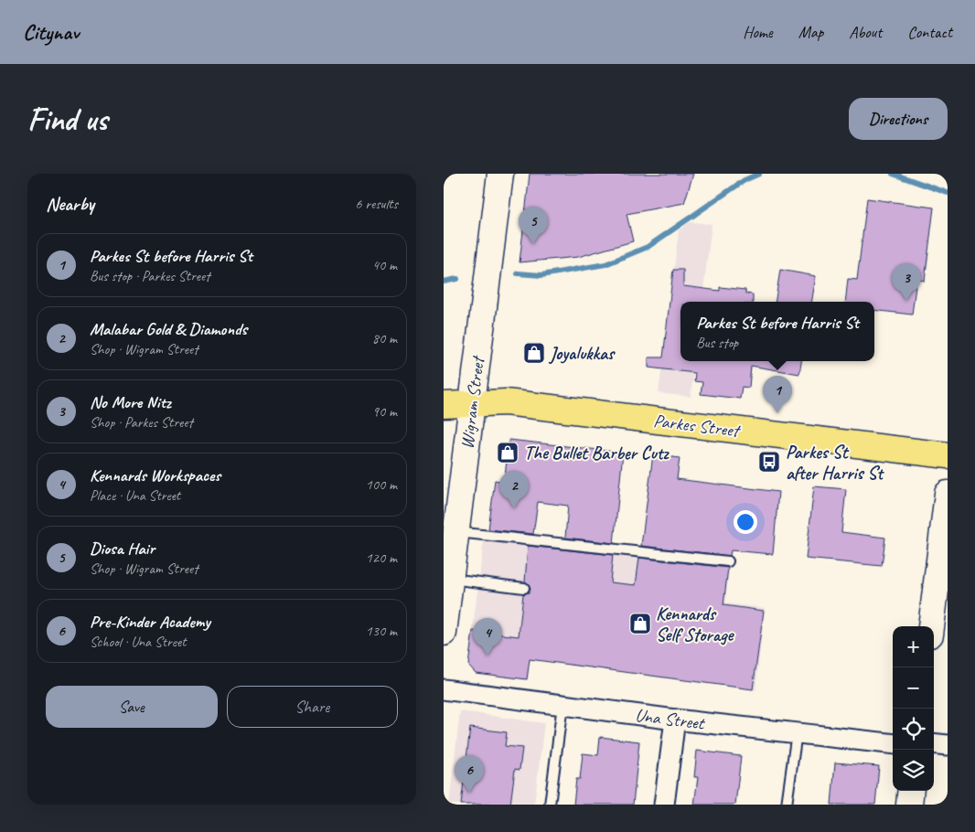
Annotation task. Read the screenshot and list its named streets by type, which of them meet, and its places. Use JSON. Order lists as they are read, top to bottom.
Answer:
{
  "streets": {
    "main road": ["Parkes Street"],
    "street": ["Wigram Street", "Una Street"]
  },
  "crossings": [
    ["Wigram Street", "Parkes Street"]
  ],
  "places": {
    "shop": ["Joyalukkas", "The Bullet Barber Cutz", "Kennards Self Storage"],
    "bus stop": ["Parkes St after Harris St"]
  },
  "page": {
    "header": "Citynav",
    "nav": [
      "Home",
      "Map",
      "About",
      "Contact"
    ],
    "buttons": [
      "Directions",
      ["Save", "Share"]
    ],
    "title": "Find us",
    "heading": ["Nearby", "6 results"],
    "pins": [
      "5",
      "3",
      "1",
      "2",
      "4",
      "6"
    ],
    "list": [
      {
        "mark": "1",
        "name": "Parkes St before Harris St",
        "note": "Bus stop · Parkes Street",
        "value": "40 m"
      },
      {
        "mark": "2",
        "name": "Malabar Gold & Diamonds",
        "note": "Shop · Wigram Street",
        "value": "80 m"
      },
      {
        "mark": "3",
        "name": "No More Nitz",
        "note": "Shop · Parkes Street",
        "value": "90 m"
      },
      {
        "mark": "4",
        "name": "Kennards Workspaces",
        "note": "Place · Una Street",
        "value": "100 m"
      },
      {
        "mark": "5",
        "name": "Diosa Hair",
        "note": "Shop · Wigram Street",
        "value": "120 m"
      },
      {
        "mark": "6",
        "name": "Pre-Kinder Academy",
        "note": "School · Una Street",
        "value": "130 m"
      }
    ],
    "popup": ["Parkes St before Harris St", "Bus stop"],
    "map_buttons": ["+", "−"]
  }
}
